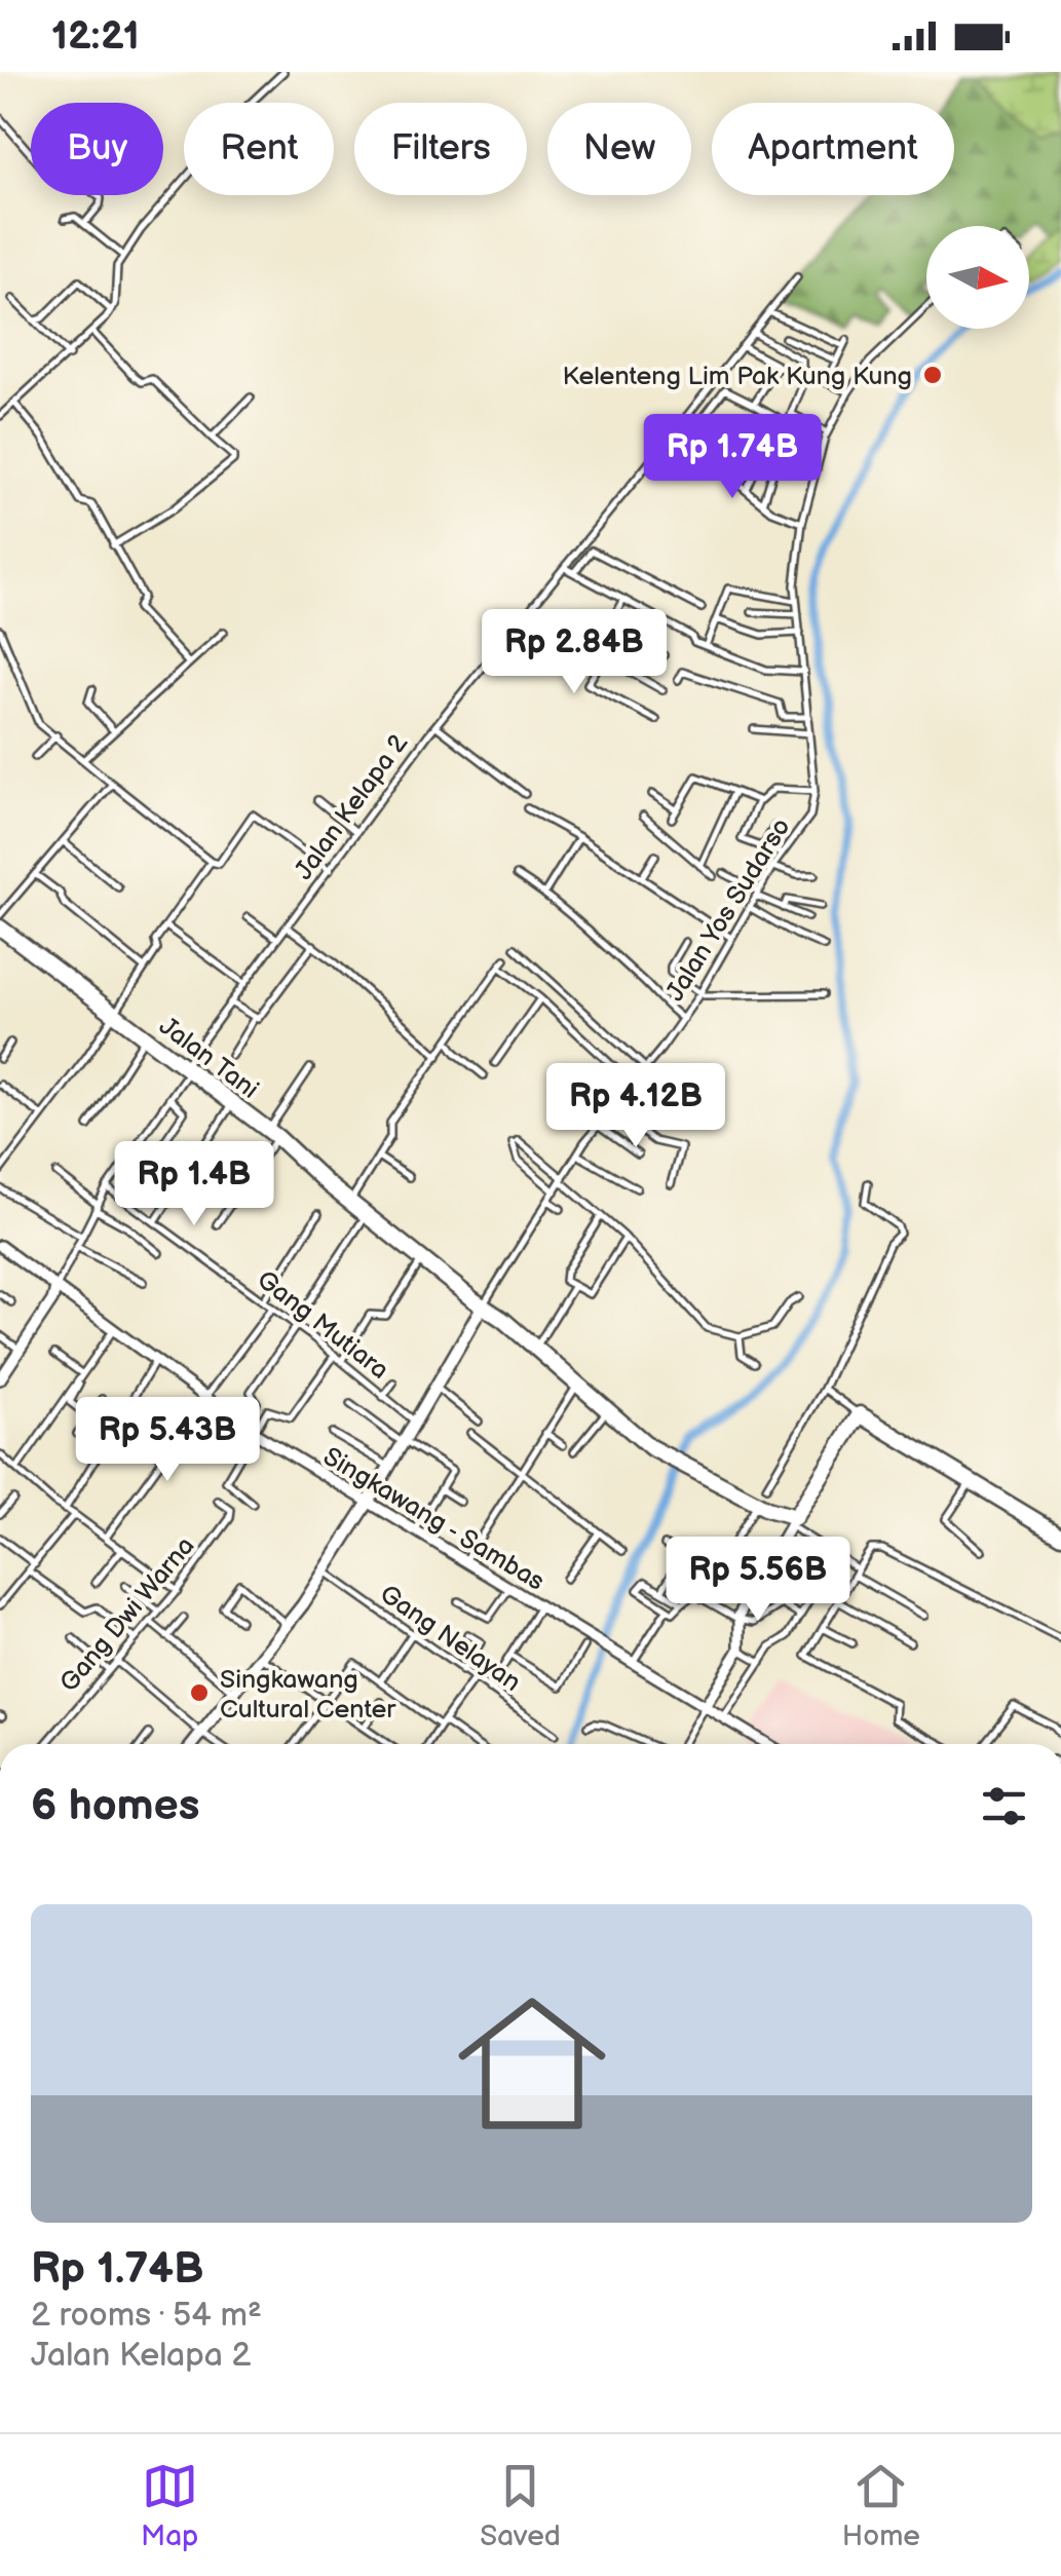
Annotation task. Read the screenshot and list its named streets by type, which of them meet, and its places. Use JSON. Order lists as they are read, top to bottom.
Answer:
{
  "streets": {
    "highway": ["Jalan Tani"],
    "main road": ["Jalan Yos Sudarso"],
    "street": [
      "Jalan Kelapa 2",
      "Gang Mutiara",
      "Singkawang - Sambas",
      "Gang Dwi Warna",
      "Gang Nelayan"
    ]
  },
  "crossings": [
    ["Jalan Kelapa 2", "Jalan Tani"],
    ["Jalan Kelapa 2", "Gang Mutiara"],
    ["Jalan Kelapa 2", "Singkawang - Sambas"],
    ["Jalan Yos Sudarso", "Jalan Tani"],
    ["Jalan Yos Sudarso", "Gang Mutiara"],
    ["Jalan Yos Sudarso", "Singkawang - Sambas"],
    ["Jalan Yos Sudarso", "Gang Nelayan"]
  ],
  "places": ["Kelenteng Lim Pak Kung Kung", "Singkawang Cultural Center"],
  "north": "right",
  "page": {
    "status": "12:21",
    "chip": [
      "Buy",
      "Rent",
      "Filters",
      "New",
      "Apartment"
    ],
    "price": [
      "Rp 1.74B",
      "Rp 2.84B",
      "Rp 4.12B",
      "Rp 1.4B",
      "Rp 5.43B",
      "Rp 5.56B"
    ],
    "heading": "6 homes",
    "list": [
      {
        "name": "Rp 1.74B",
        "note": "2 rooms · 54 m² · Jalan Kelapa 2"
      }
    ],
    "tabs": ["Map", "Saved", "Home"]
  }
}
